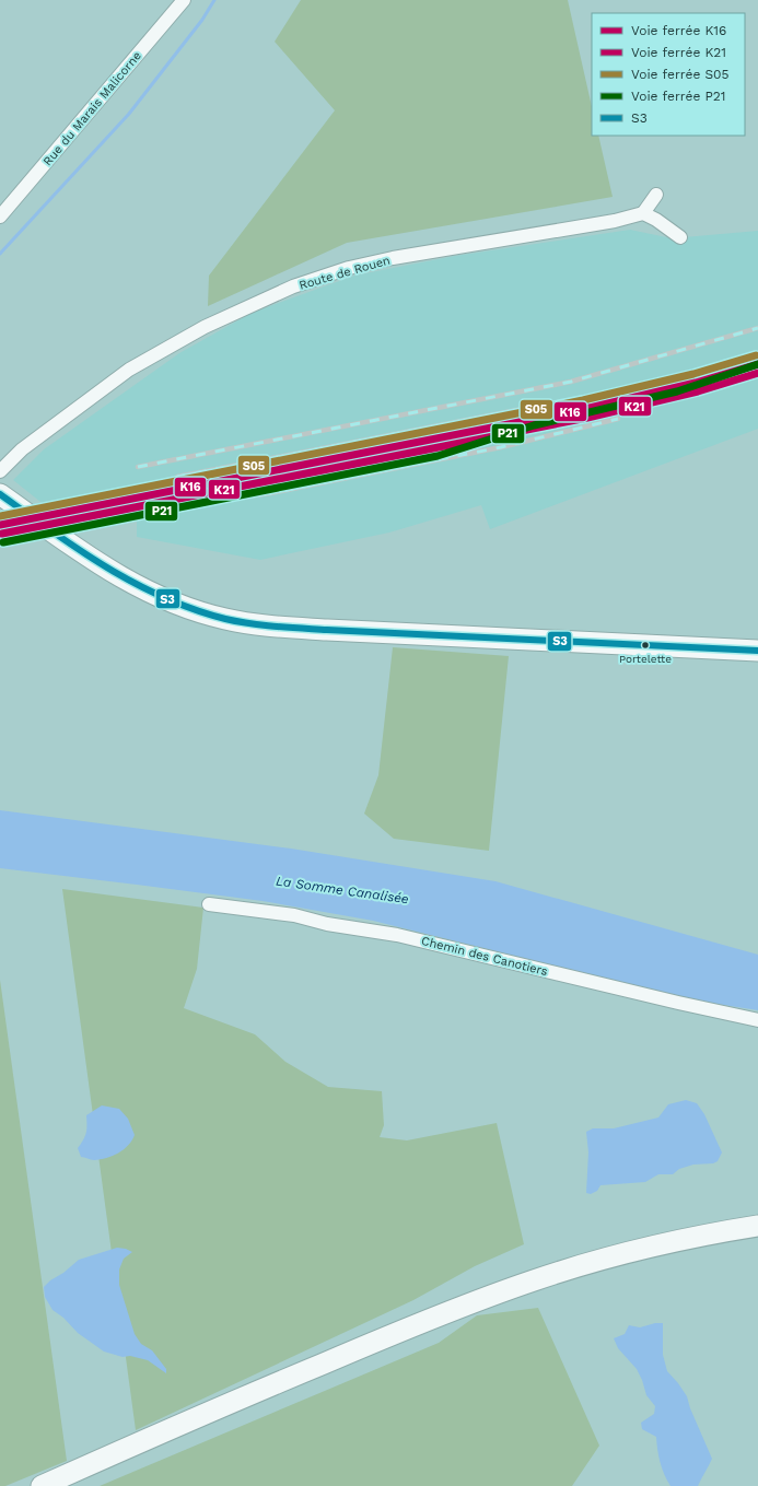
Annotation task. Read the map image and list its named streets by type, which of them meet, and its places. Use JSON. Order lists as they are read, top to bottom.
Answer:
{
  "streets": {
    "street": ["Rue du Marais Malicorne", "Route de Rouen", "Chemin des Canotiers"]
  },
  "water": ["La Somme Canalisée"],
  "places": ["Portelette"],
  "lines": [
    "rail line S05",
    "rail line K16",
    "rail line P21",
    "rail line K21",
    "transit line S3"
  ],
  "legend": [
    "Voie ferrée K16",
    "Voie ferrée K21",
    "Voie ferrée S05",
    "Voie ferrée P21",
    "S3"
  ]
}
